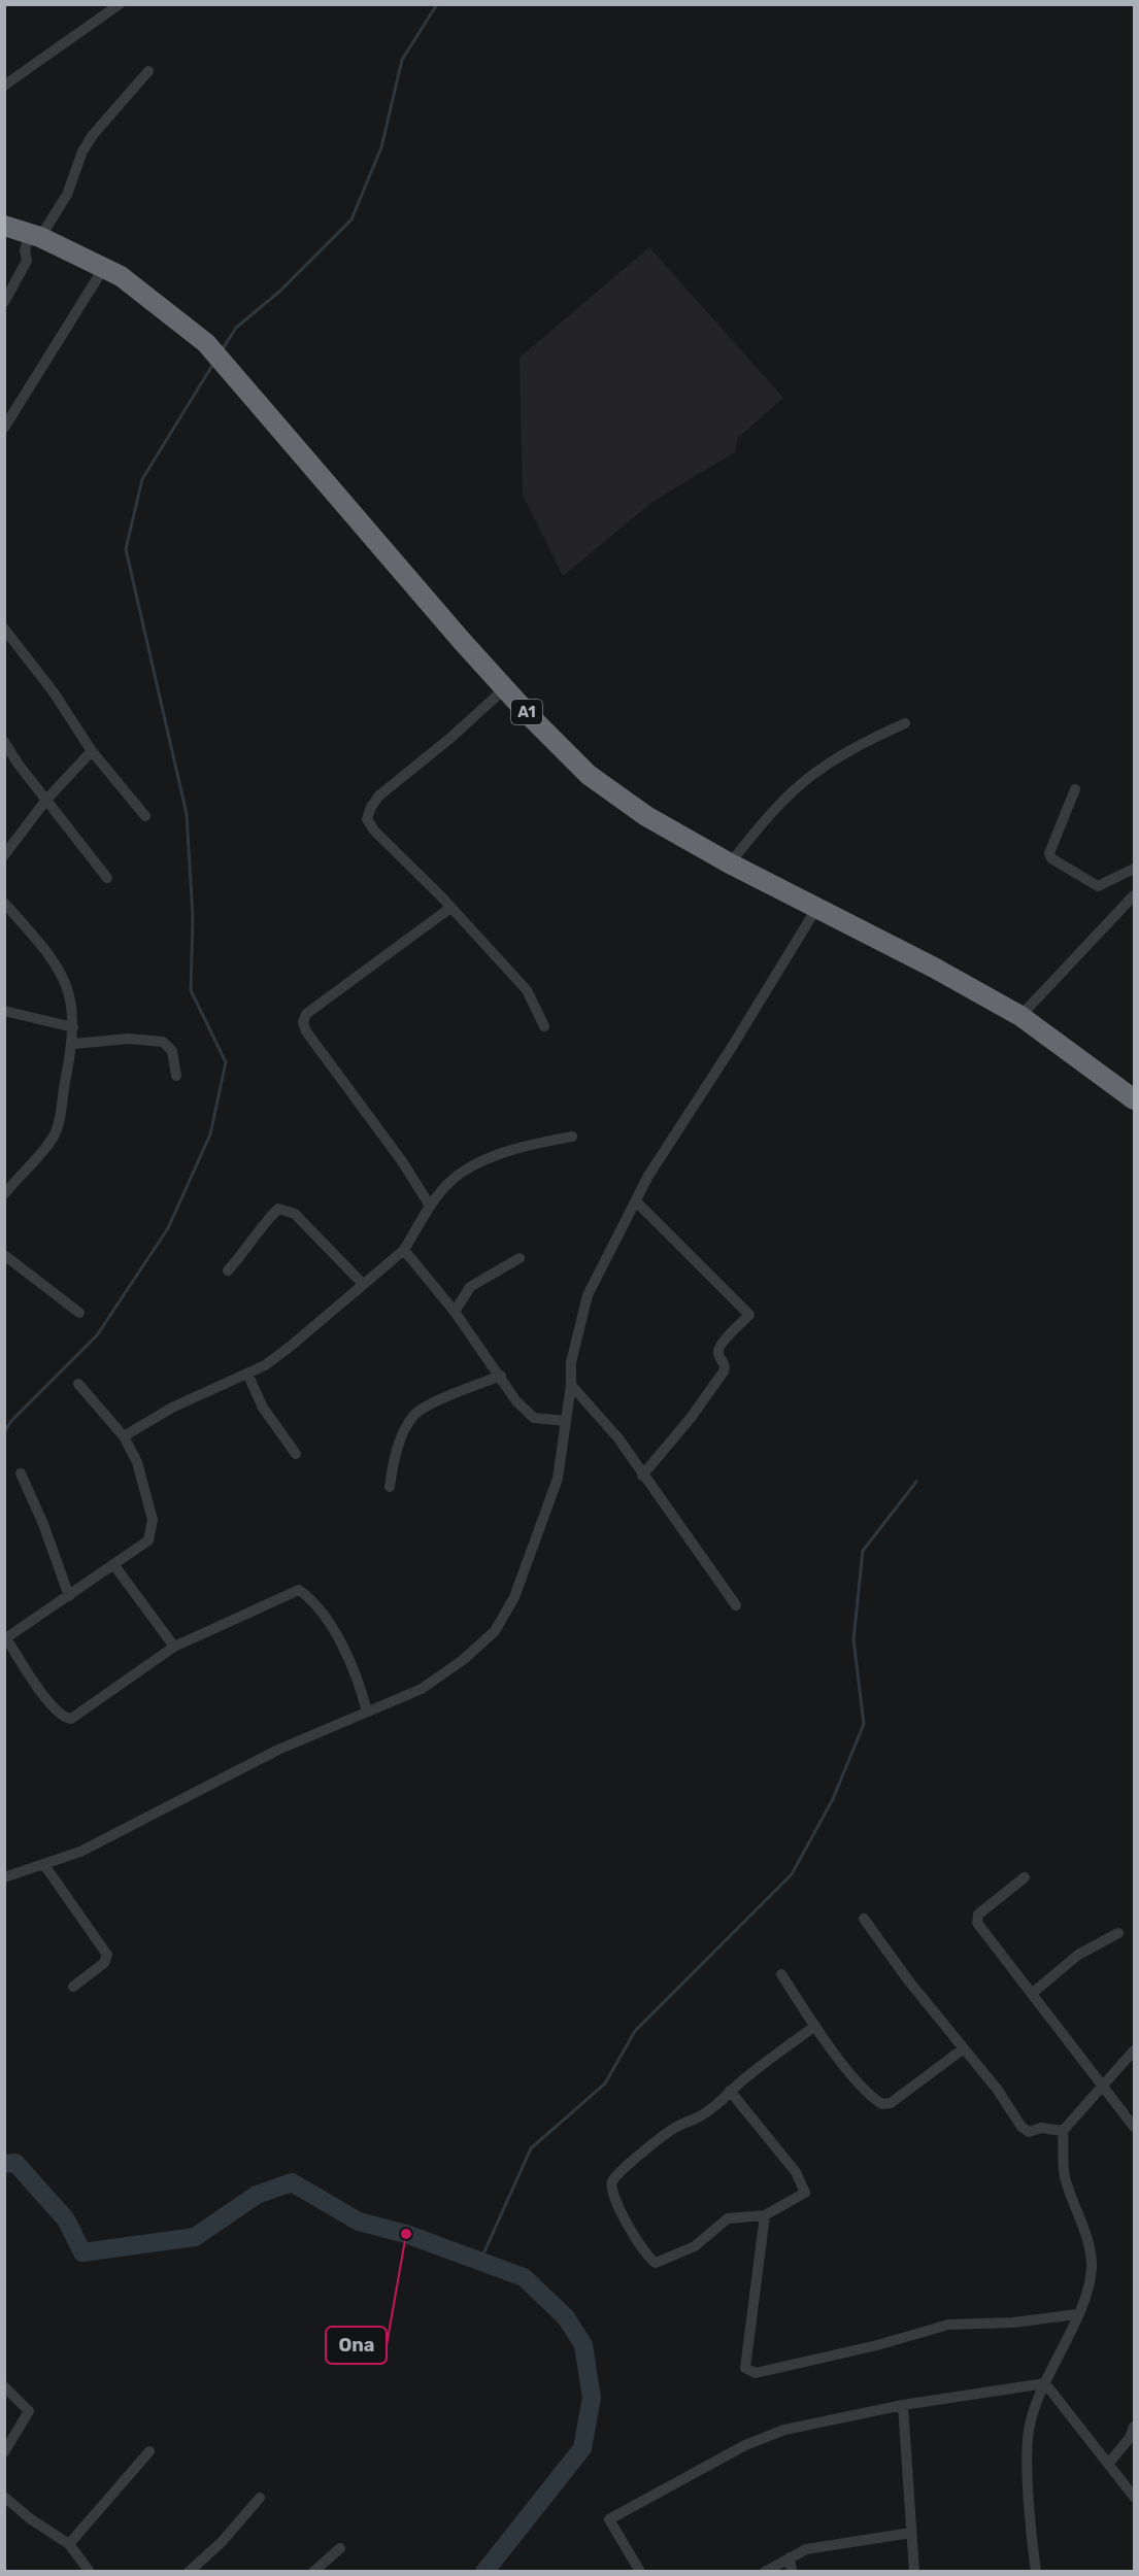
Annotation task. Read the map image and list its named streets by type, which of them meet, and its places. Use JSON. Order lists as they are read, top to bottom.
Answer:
{
  "streets": {
    "highway": ["A1"]
  },
  "places": ["Ona"]
}
